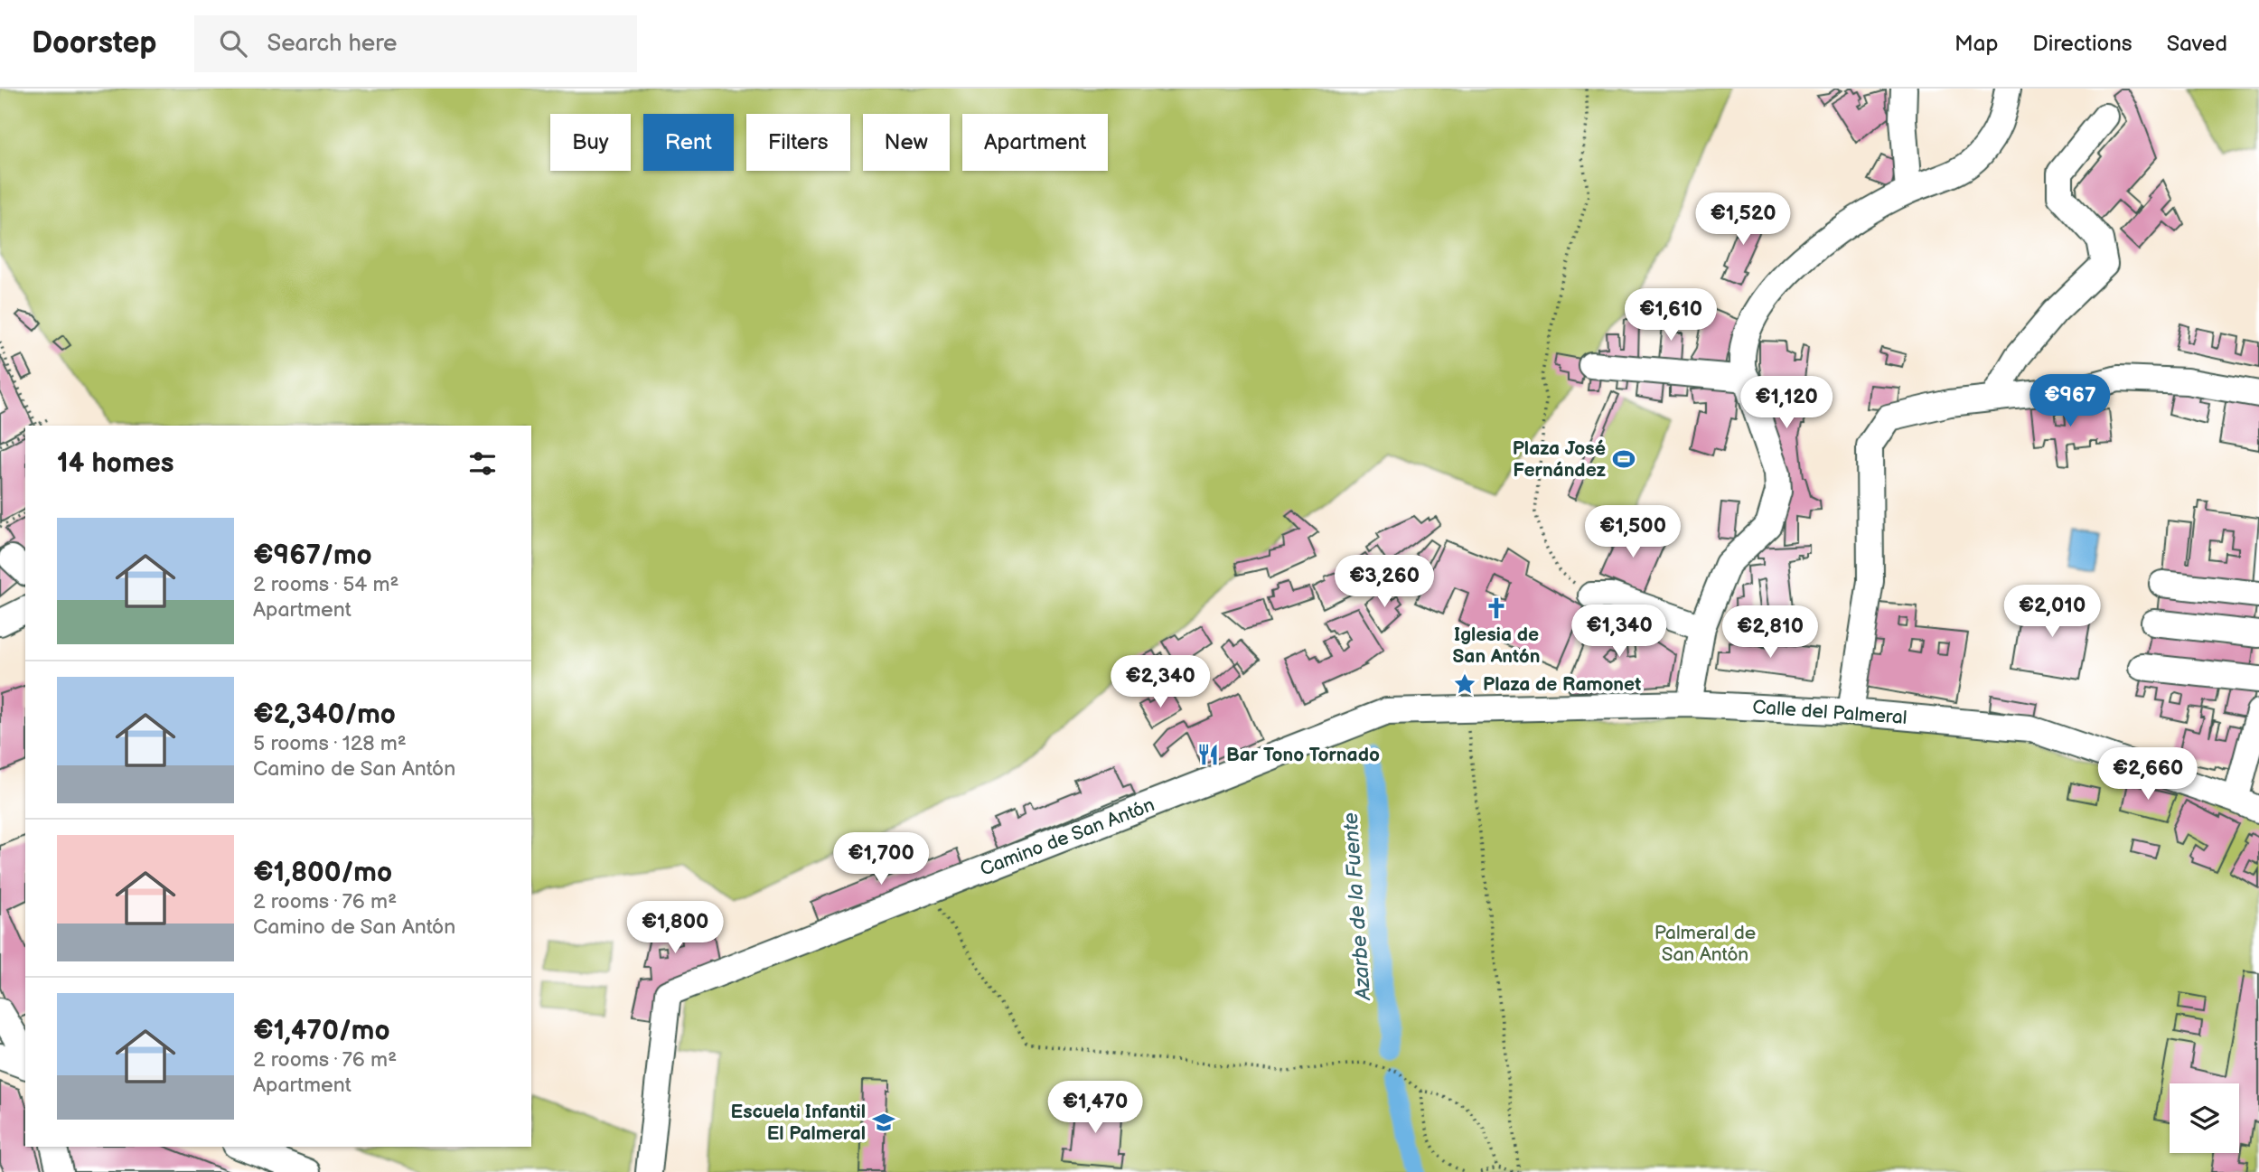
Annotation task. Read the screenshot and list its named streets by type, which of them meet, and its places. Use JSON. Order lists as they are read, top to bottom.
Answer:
{
  "streets": {
    "street": ["Calle del Palmeral", "Camino de San Antón"]
  },
  "crossings": [
    ["Calle del Palmeral", "Camino de San Antón"]
  ],
  "water": ["Azarbe de la Fuente"],
  "parks": ["Palmeral de San Antón"],
  "places": {
    "sports": ["Plaza José Fernández"],
    "church": ["Iglesia de San Antón"],
    "place": ["Plaza de Ramonet"],
    "restaurant": ["Bar Tono Tornado"],
    "school or university": ["Escuela Infantil El Palmeral"]
  },
  "page": {
    "header": "Doorstep",
    "search": "Search here",
    "nav": ["Map", "Directions", "Saved"],
    "chip": [
      "Buy",
      "Rent",
      "Filters",
      "New",
      "Apartment"
    ],
    "price": [
      "€1,520",
      "€1,610",
      "€967",
      "€1,120",
      "€1,500",
      "€3,260",
      "€2,010",
      "€1,340",
      "€2,810",
      "€2,340",
      "€2,660",
      "€1,700",
      "€1,800",
      "€1,470"
    ],
    "heading": "14 homes",
    "list": [
      {
        "name": "€967/mo",
        "note": "2 rooms · 54 m² · Apartment"
      },
      {
        "name": "€2,340/mo",
        "note": "5 rooms · 128 m² · Camino de San Antón"
      },
      {
        "name": "€1,800/mo",
        "note": "2 rooms · 76 m² · Camino de San Antón"
      },
      {
        "name": "€1,470/mo",
        "note": "2 rooms · 76 m² · Apartment"
      }
    ]
  }
}
